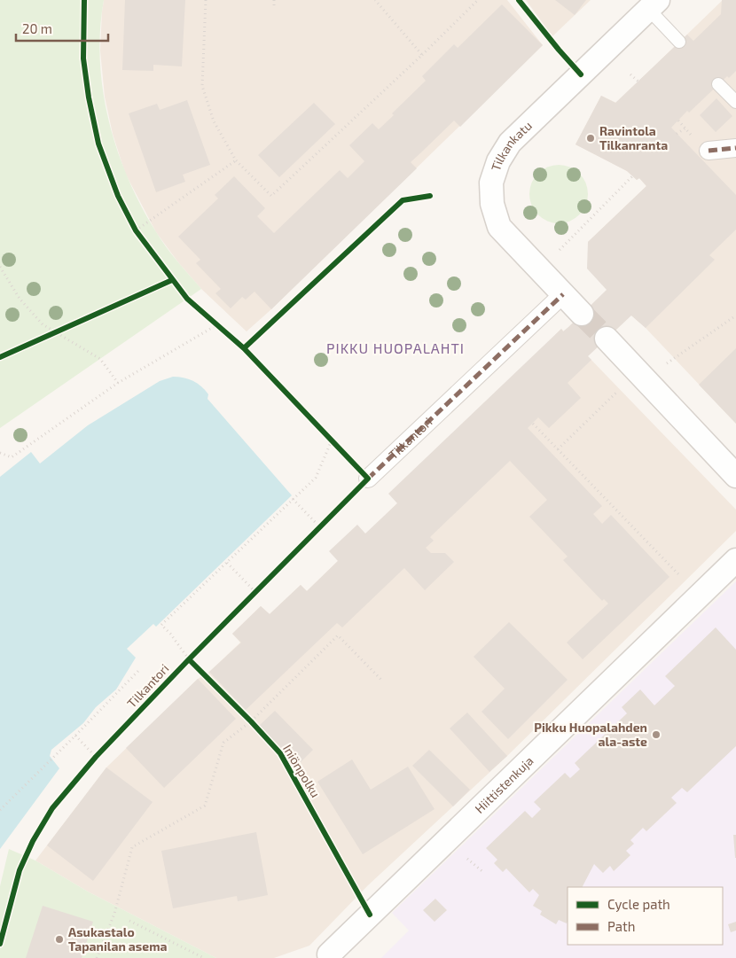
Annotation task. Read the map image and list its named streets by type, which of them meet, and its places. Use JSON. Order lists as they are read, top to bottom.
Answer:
{
  "streets": {
    "street": ["Tilkankatu", "Tilkantori", "Hiittistenkuja"],
    "cycle path": ["Iniönpolku"]
  },
  "crossings": [
    ["Tilkankatu", "Tilkantori"]
  ],
  "districts": ["PIKKU HUOPALAHTI"],
  "places": ["Ravintola Tilkanranta", "Pikku Huopalahden ala-aste", "Asukastalo Tapanilan asema"],
  "legend": ["Cycle path", "Path"],
  "scale_bar": "20 m"
}
